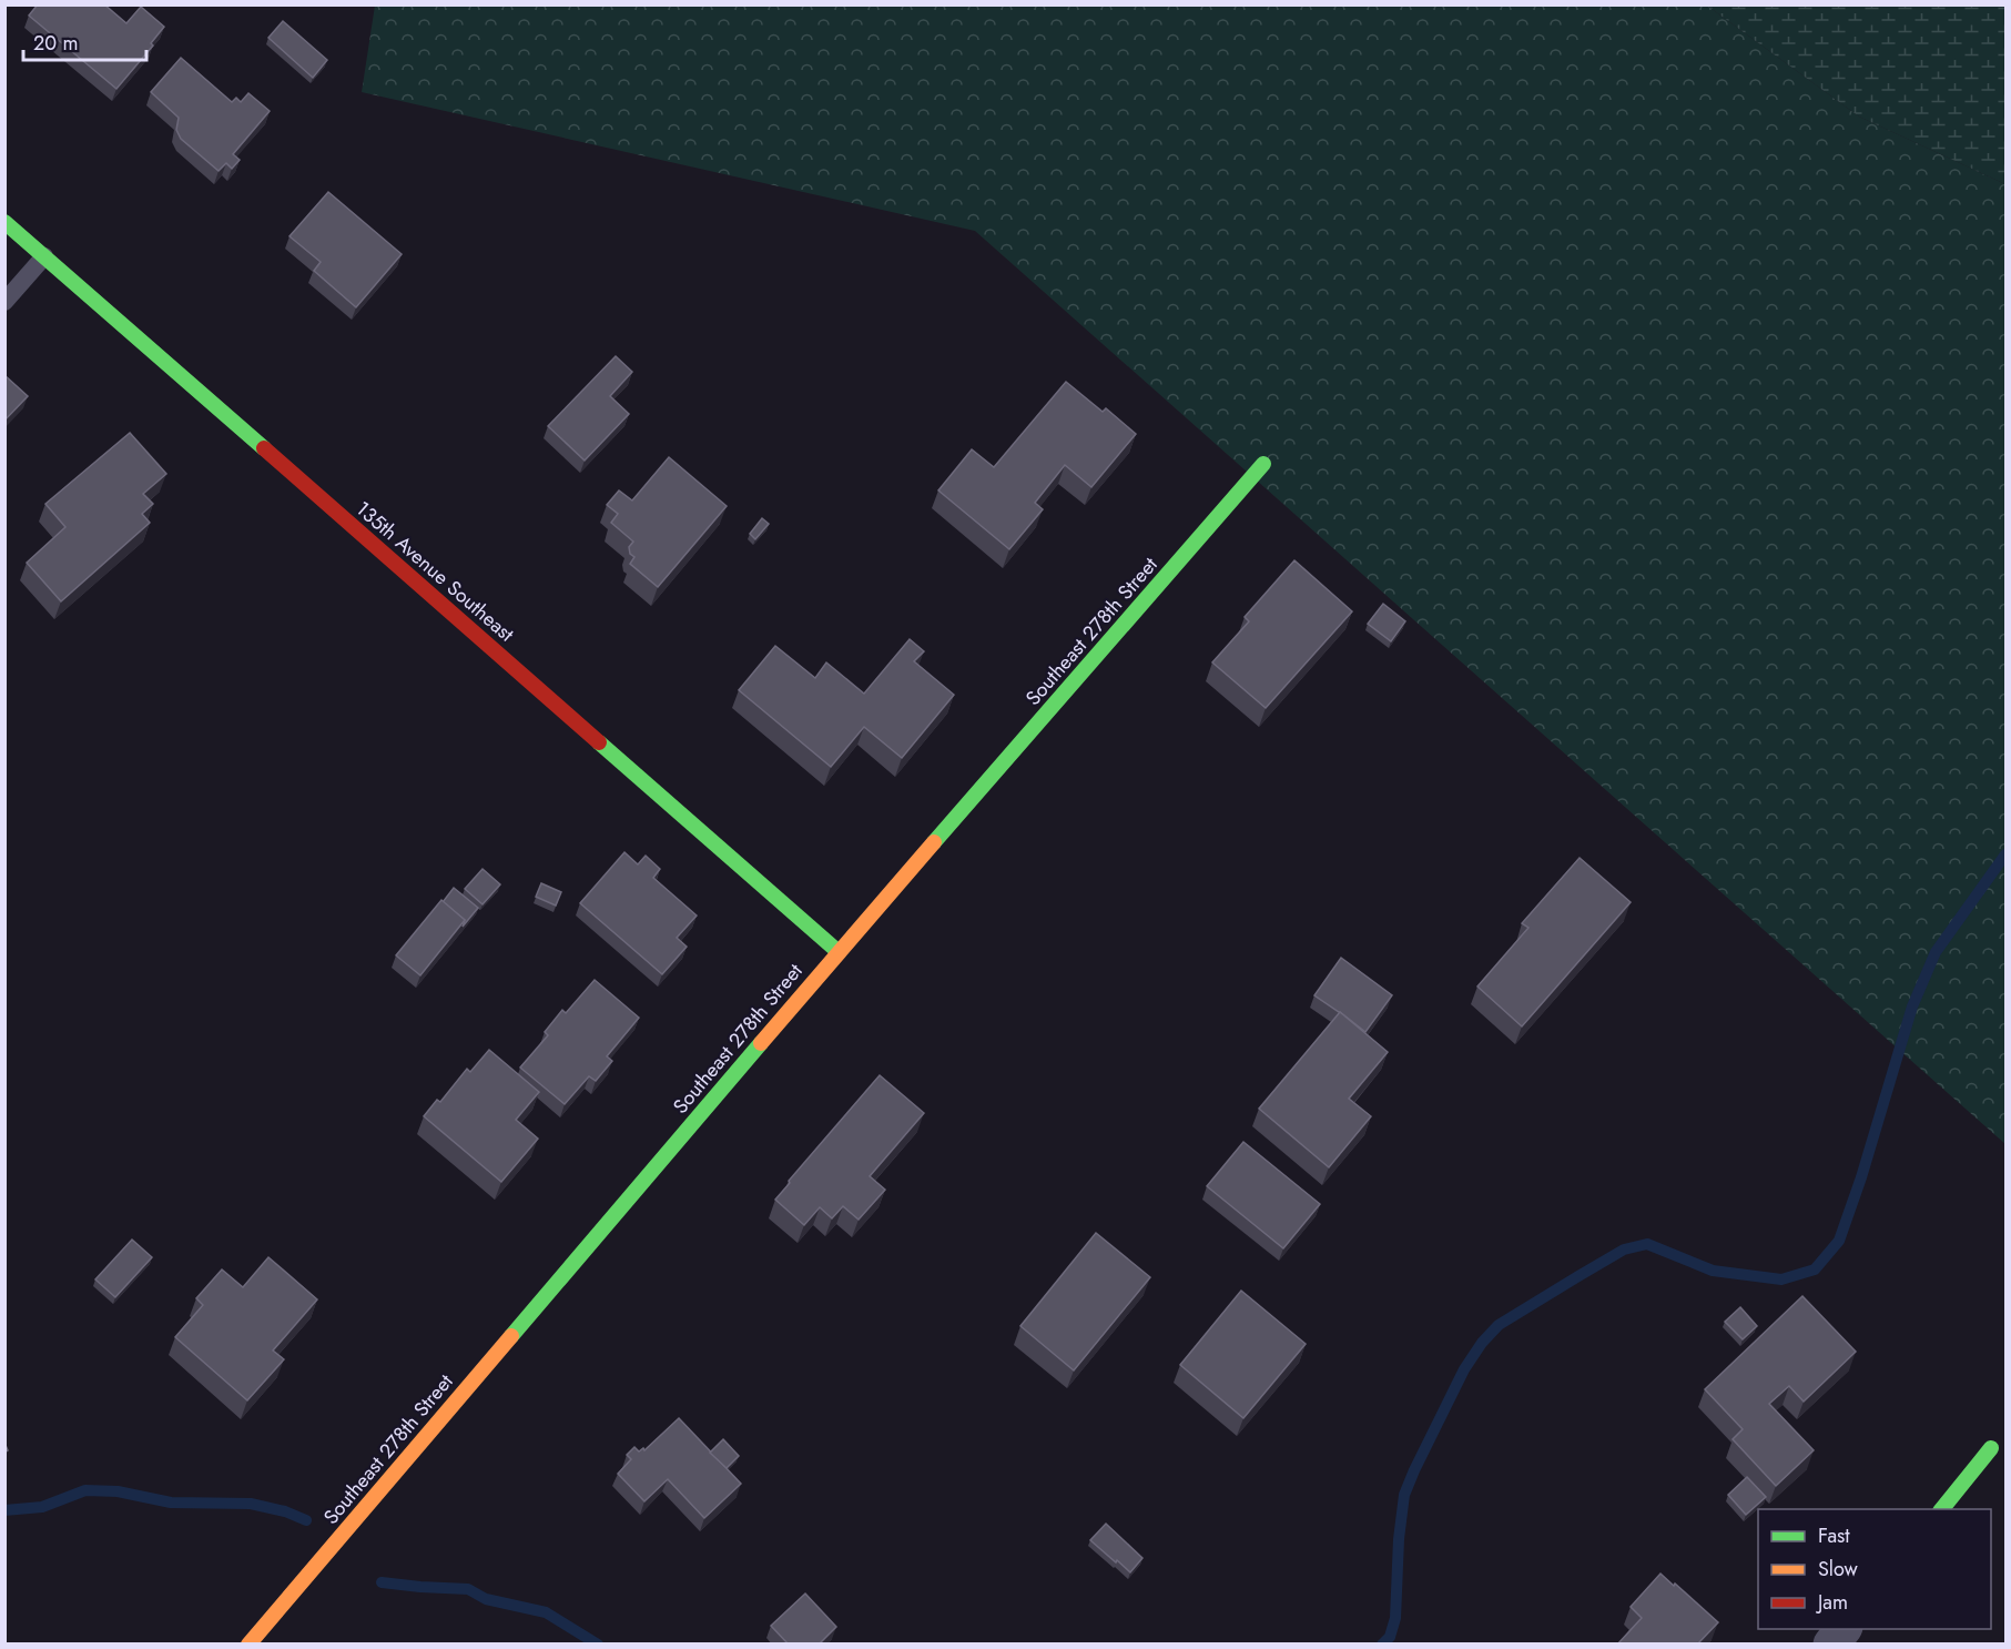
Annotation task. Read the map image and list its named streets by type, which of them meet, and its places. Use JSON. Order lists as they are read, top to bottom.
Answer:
{
  "streets": {
    "street": ["135th Avenue Southeast", "Southeast 278th Street"]
  },
  "crossings": [
    ["135th Avenue Southeast", "Southeast 278th Street"]
  ],
  "legend": ["Fast", "Slow", "Jam"],
  "scale_bar": "20 m"
}
